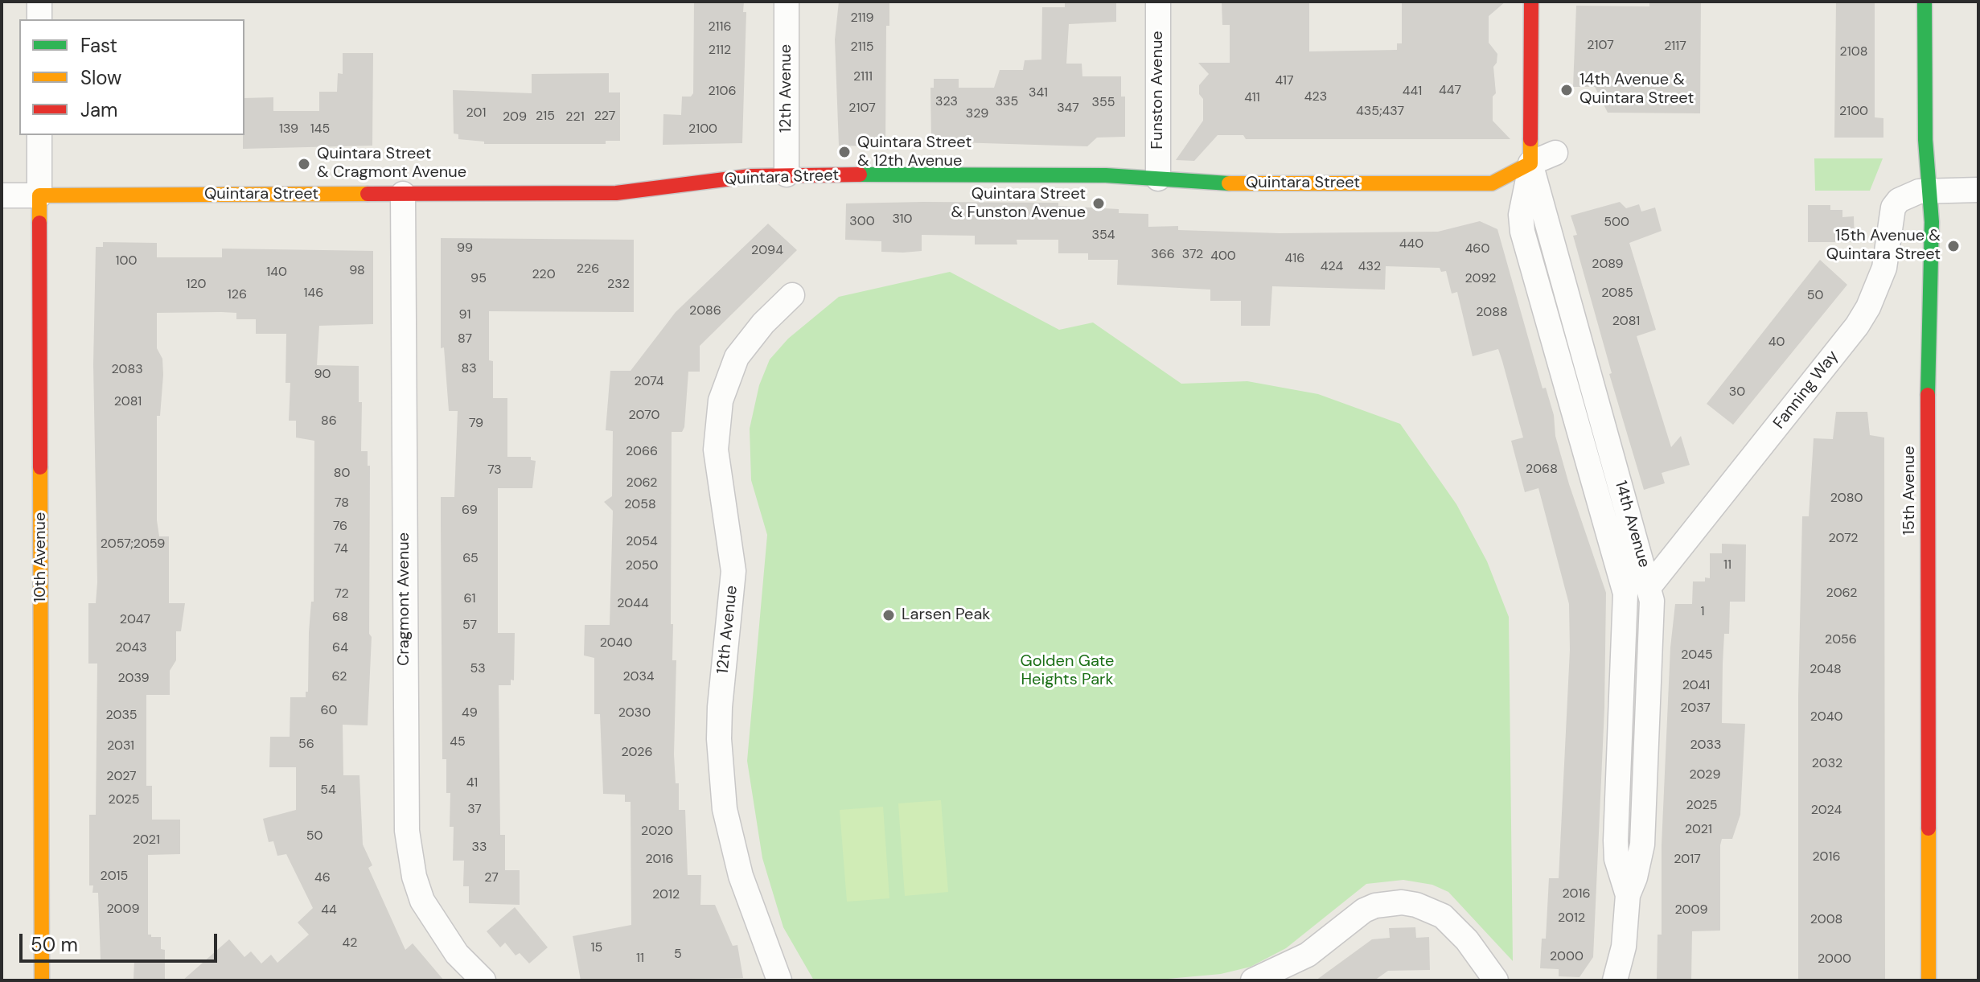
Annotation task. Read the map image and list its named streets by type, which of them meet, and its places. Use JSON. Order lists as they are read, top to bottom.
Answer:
{
  "streets": {
    "street": [
      "12th Avenue",
      "Funston Avenue",
      "Quintara Street",
      "Fanning Way",
      "15th Avenue",
      "14th Avenue",
      "10th Avenue",
      "Cragmont Avenue"
    ]
  },
  "crossings": [
    ["12th Avenue", "Quintara Street"],
    ["Funston Avenue", "Quintara Street"],
    ["Quintara Street", "14th Avenue"],
    ["Quintara Street", "10th Avenue"],
    ["Quintara Street", "Cragmont Avenue"],
    ["Fanning Way", "15th Avenue"],
    ["Fanning Way", "14th Avenue"]
  ],
  "parks": ["Golden Gate Heights Park"],
  "places": [
    "14th Avenue & Quintara Street",
    "Quintara Street & 12th Avenue",
    "Quintara Street & Cragmont Avenue",
    "Quintara Street & Funston Avenue",
    "15th Avenue & Quintara Street",
    "Larsen Peak"
  ],
  "house_numbers": [
    "2119",
    "2116",
    "2107",
    "2117",
    "2115",
    "2112",
    "2108",
    "2111",
    "417",
    "447",
    "2106",
    "441",
    "341",
    "423",
    "411",
    "323",
    "335",
    "355",
    "2107",
    "347",
    "435;437",
    "2100",
    "201",
    "329",
    "215",
    "227",
    "209",
    "221",
    "139",
    "145",
    "2100",
    "310",
    "300",
    "500",
    "354",
    "440",
    "99",
    "460",
    "2094",
    "366",
    "372",
    "400",
    "416",
    "100",
    "2089",
    "424",
    "432",
    "226",
    "98",
    "140",
    "220",
    "95",
    "2092",
    "120",
    "232",
    "146",
    "2085",
    "126",
    "50",
    "2086",
    "2088",
    "91",
    "2081",
    "87",
    "40",
    "83",
    "2083",
    "90",
    "2074",
    "30",
    "2081",
    "2070",
    "86",
    "79",
    "2066",
    "2068",
    "73",
    "80",
    "2062",
    "2080",
    "78",
    "2058",
    "69",
    "76",
    "2072",
    "2054",
    "2057;2059",
    "74",
    "65",
    "11",
    "2050",
    "2062",
    "72",
    "61",
    "2044",
    "1",
    "68",
    "2047",
    "57",
    "2056",
    "2040",
    "2043",
    "64",
    "2045",
    "53",
    "2048",
    "62",
    "2034",
    "2039",
    "2041",
    "2037",
    "60",
    "49",
    "2030",
    "2035",
    "2040",
    "45",
    "56",
    "2033",
    "2031",
    "2026",
    "2032",
    "2029",
    "2027",
    "41",
    "54",
    "2025",
    "2025",
    "37",
    "2024",
    "2021",
    "2020",
    "50",
    "2021",
    "33",
    "2016",
    "2016",
    "2017",
    "2015",
    "46",
    "27",
    "2016",
    "2012",
    "2009",
    "44",
    "2009",
    "2012",
    "2008",
    "42",
    "15",
    "5",
    "2000",
    "11",
    "2000"
  ],
  "legend": ["Fast", "Slow", "Jam"],
  "scale_bar": "50 m"
}
